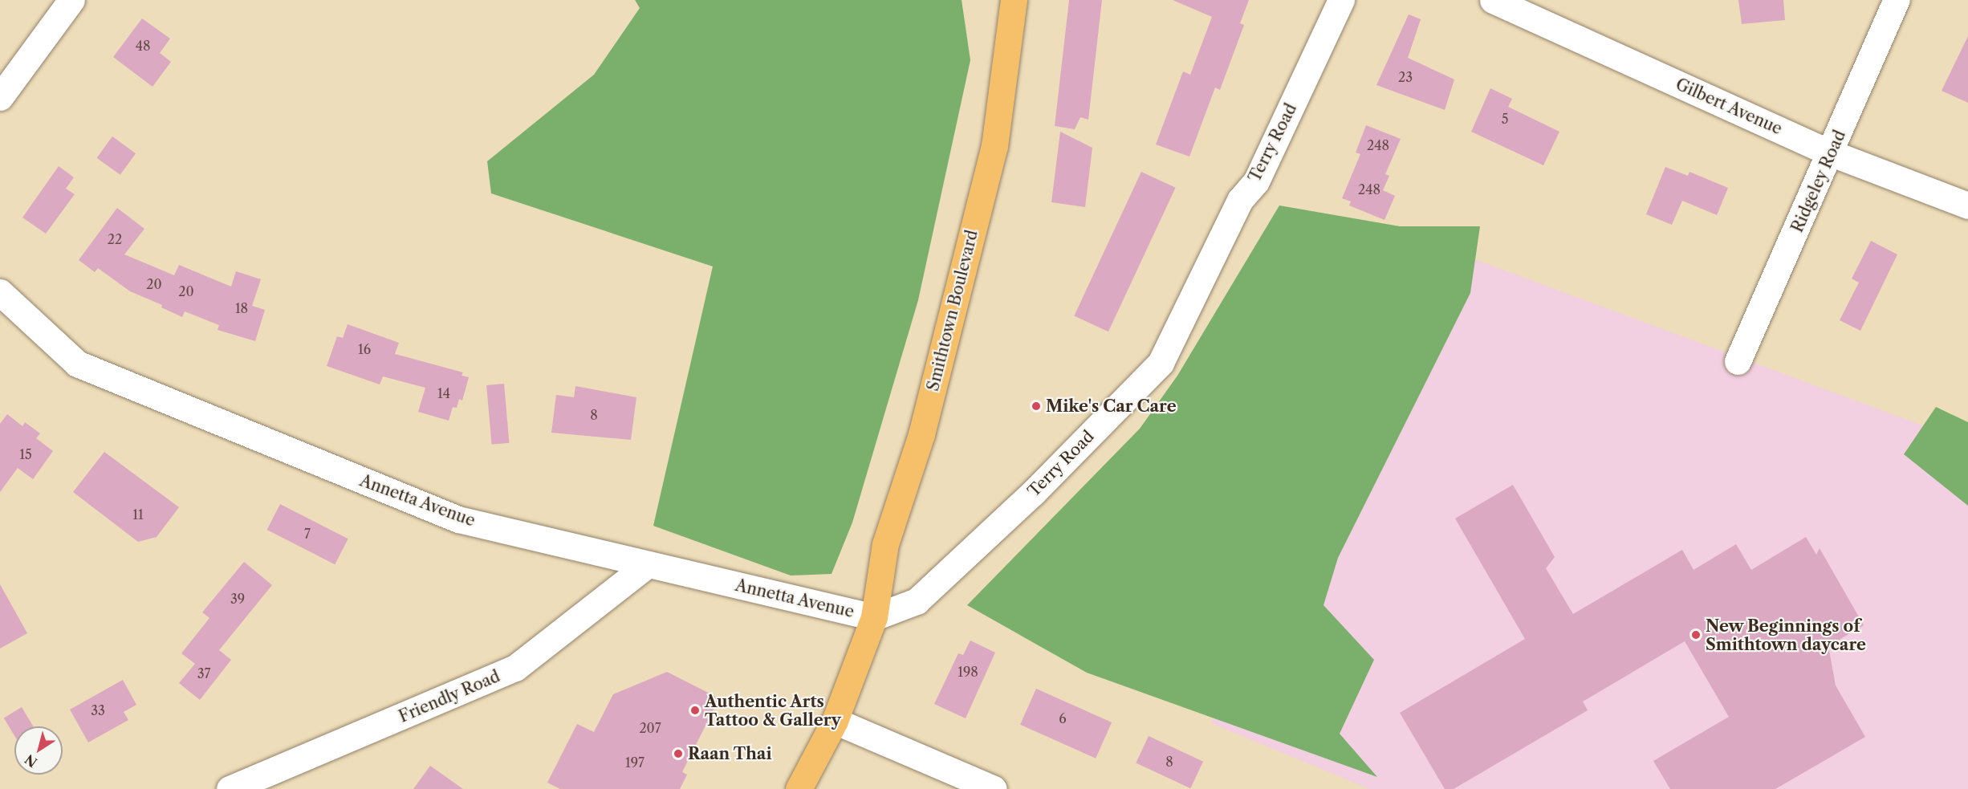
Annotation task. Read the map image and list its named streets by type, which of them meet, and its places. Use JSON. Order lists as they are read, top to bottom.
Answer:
{
  "streets": {
    "main road": ["Smithtown Boulevard"],
    "street": [
      "Gilbert Avenue",
      "Terry Road",
      "Ridgeley Road",
      "Annetta Avenue",
      "Friendly Road"
    ]
  },
  "crossings": [
    ["Gilbert Avenue", "Ridgeley Road"],
    ["Terry Road", "Smithtown Boulevard"],
    ["Terry Road", "Annetta Avenue"],
    ["Smithtown Boulevard", "Annetta Avenue"],
    ["Annetta Avenue", "Friendly Road"]
  ],
  "places": [
    "Mike's Car Care",
    "New Beginnings of Smithtown daycare",
    "Authentic Arts Tattoo & Gallery",
    "Raan Thai"
  ],
  "house_numbers": [
    "48",
    "23",
    "5",
    "248",
    "248",
    "22",
    "20",
    "20",
    "18",
    "16",
    "14",
    "8",
    "15",
    "11",
    "7",
    "39",
    "198",
    "37",
    "33",
    "6",
    "207",
    "8",
    "197"
  ],
  "north": "bottom left"
}
